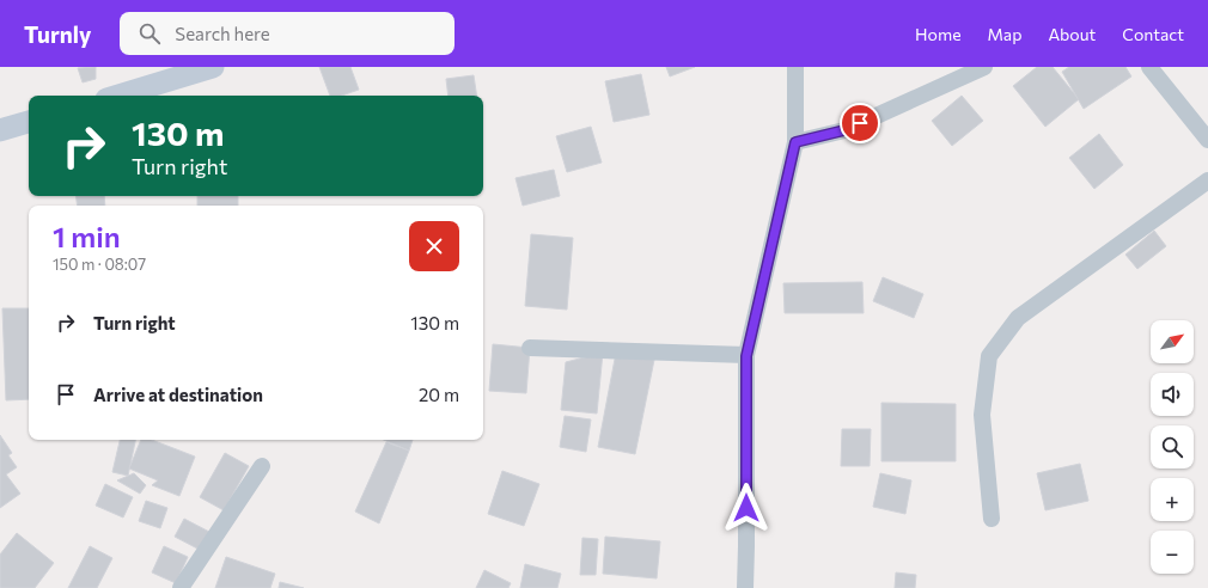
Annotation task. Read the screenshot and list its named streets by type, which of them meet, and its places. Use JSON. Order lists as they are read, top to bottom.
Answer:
{
  "north": "top right",
  "page": {
    "header": "Turnly",
    "search": "Search here",
    "nav": [
      "Home",
      "Map",
      "About",
      "Contact"
    ],
    "turn": ["130 m", "Turn right"],
    "heading": ["1 min", "150 m · 08:07"],
    "list": [
      {
        "name": "Turn right",
        "value": "130 m"
      },
      {
        "name": "Arrive at destination",
        "value": "20 m"
      }
    ],
    "map_buttons": ["+", "−"]
  }
}
